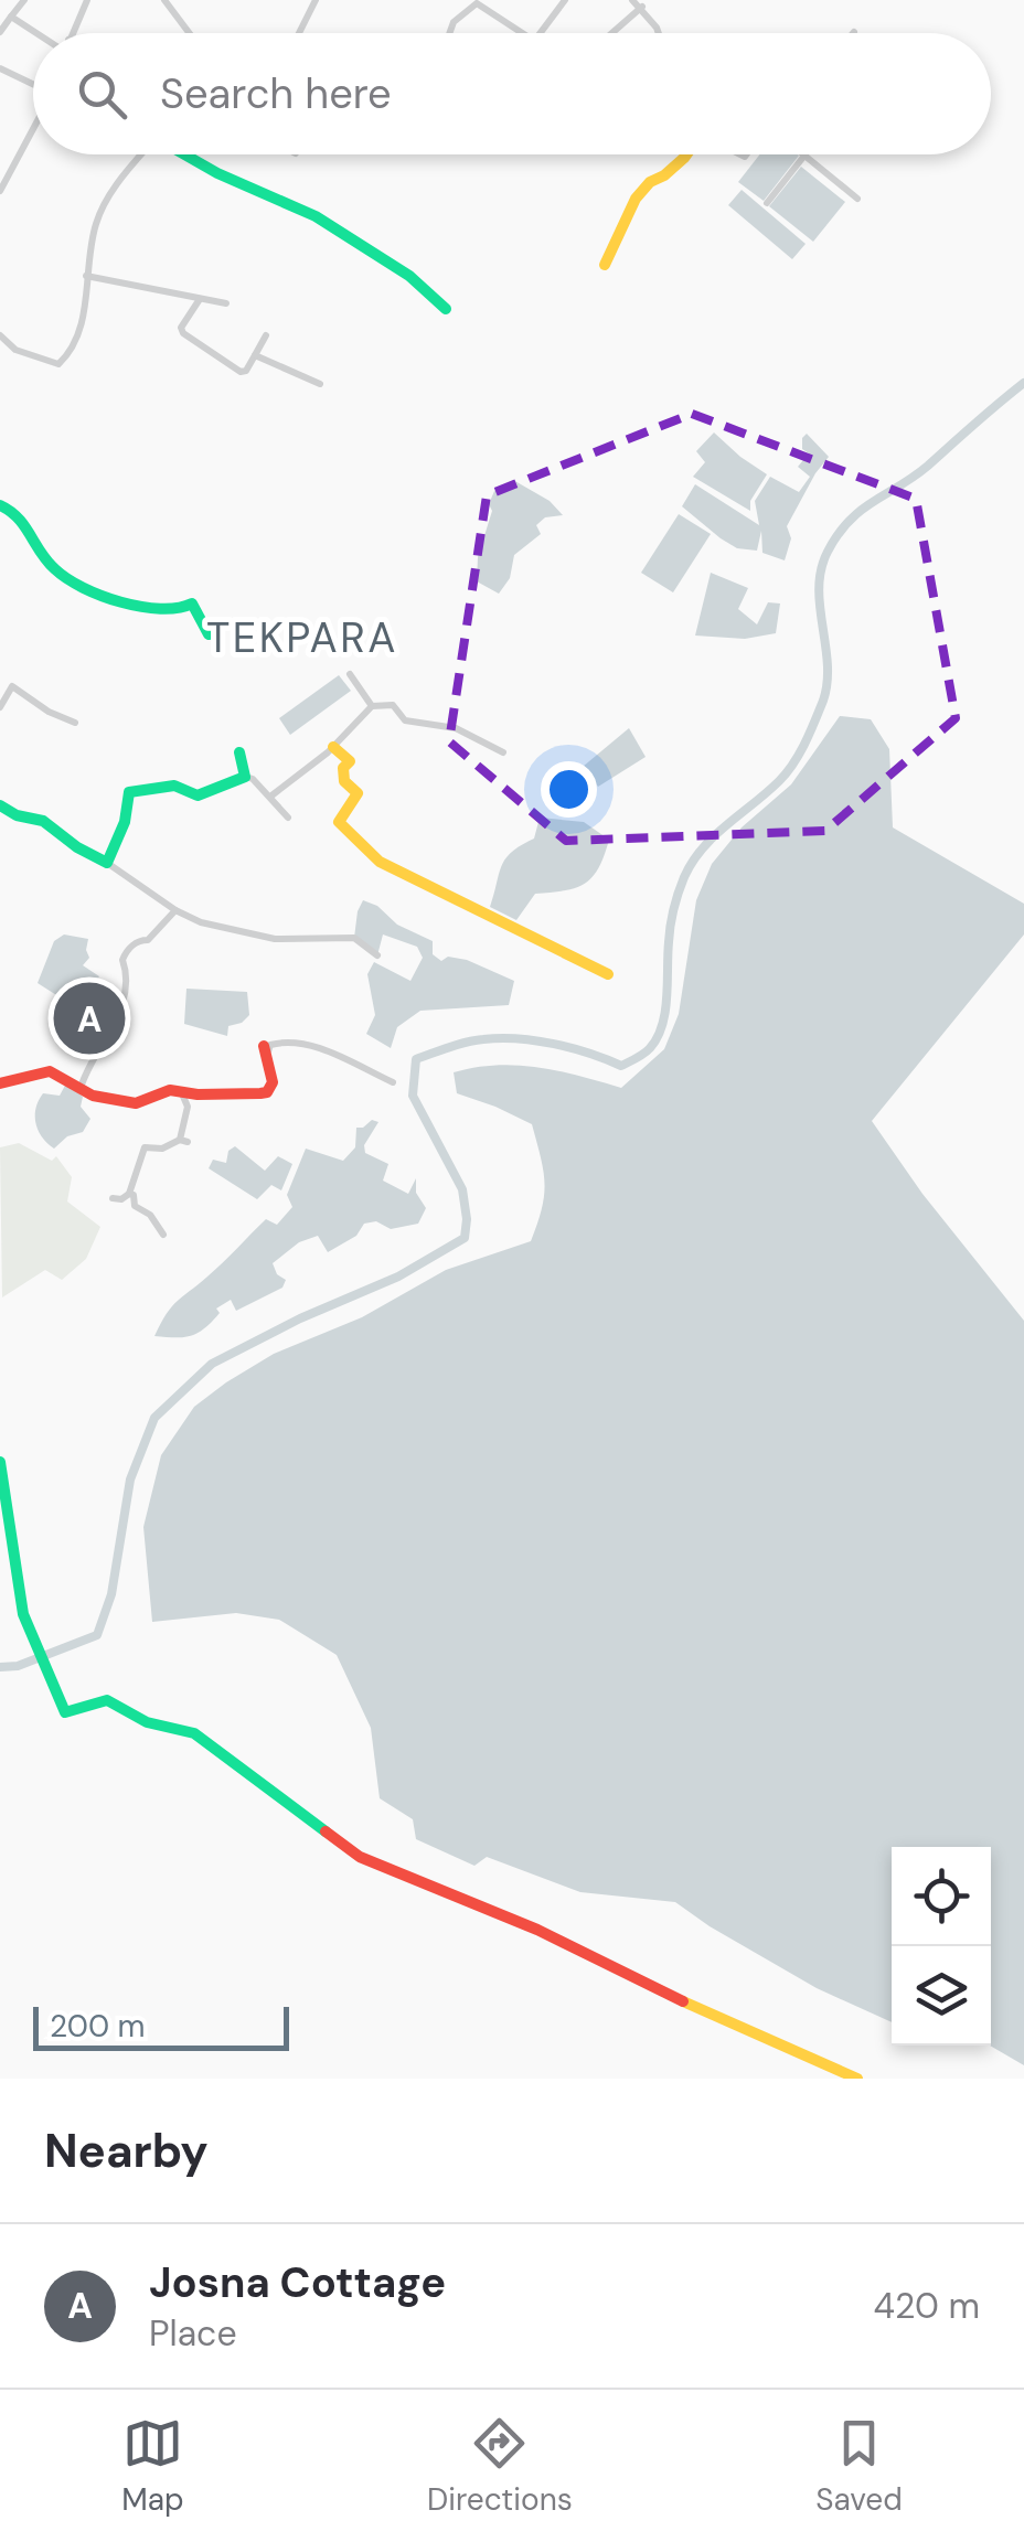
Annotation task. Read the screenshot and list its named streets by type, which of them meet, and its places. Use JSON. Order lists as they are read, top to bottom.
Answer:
{
  "districts": ["TEKPARA"],
  "scale_bar": "200 m",
  "page": {
    "search": "Search here",
    "pins": "A",
    "scale": "200 m",
    "heading": "Nearby",
    "list": [
      {
        "mark": "A",
        "name": "Josna Cottage",
        "note": "Place",
        "value": "420 m"
      }
    ],
    "nav": ["Map", "Directions", "Saved"]
  }
}
